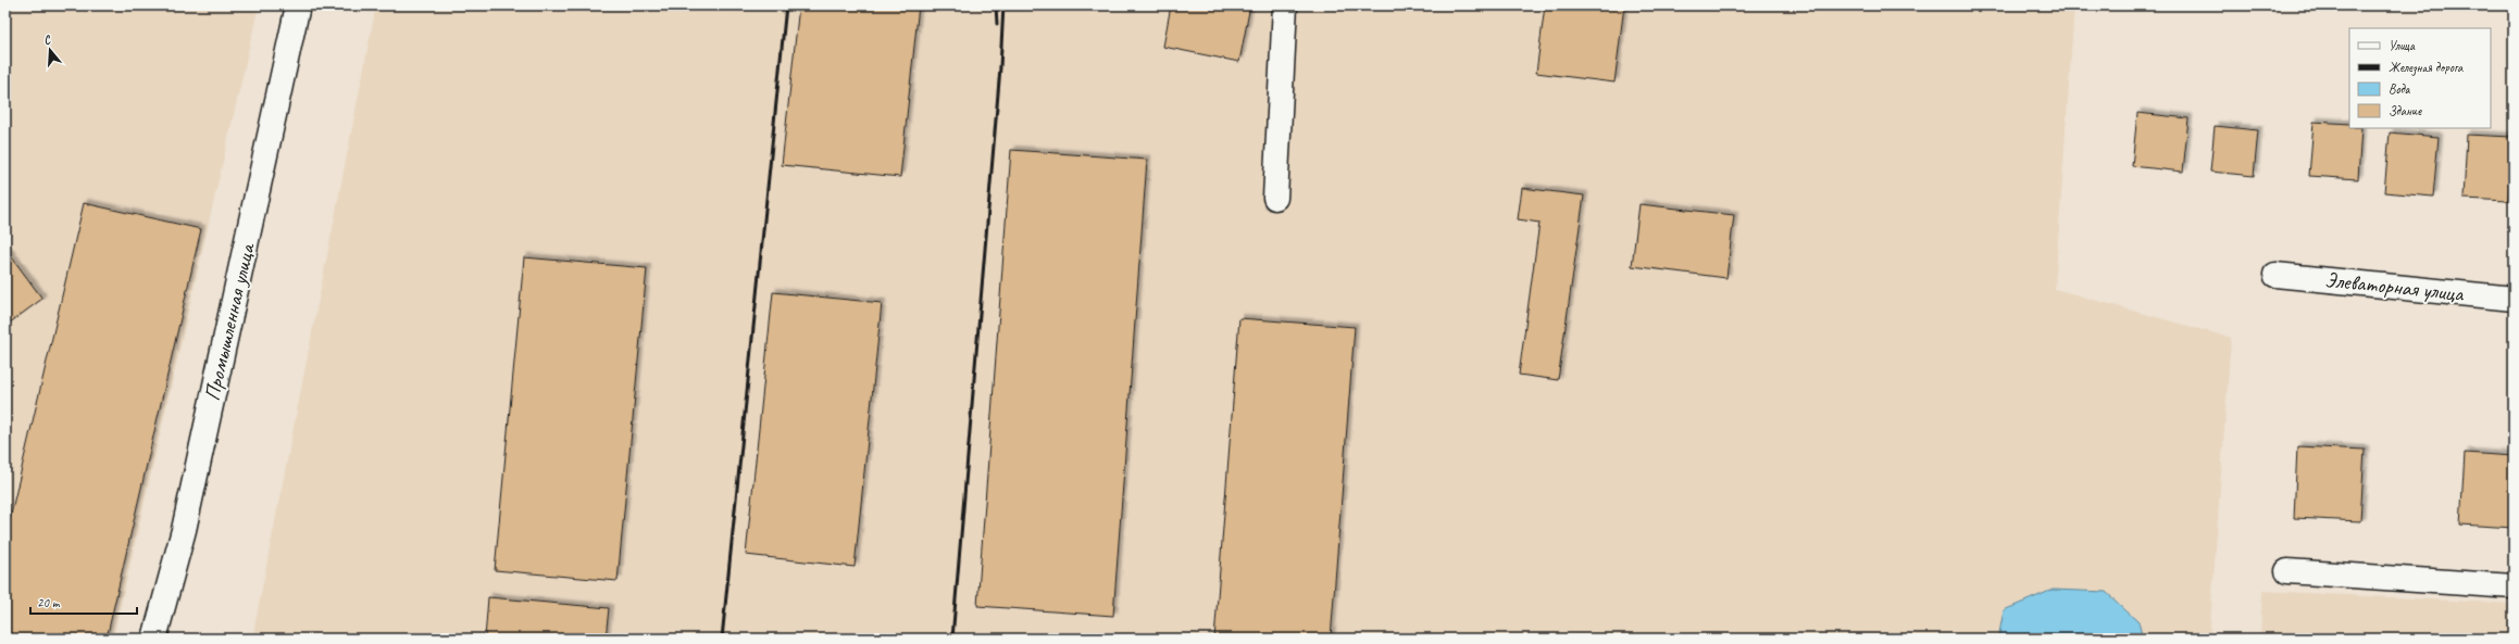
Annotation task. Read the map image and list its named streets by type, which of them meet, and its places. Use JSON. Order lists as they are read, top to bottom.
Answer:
{
  "streets": {
    "street": ["Элеваторная улица", "Промышленная улица"]
  },
  "legend": [
    "Улица",
    "Железная дорога",
    "Вода",
    "Здание"
  ],
  "scale_bar": "20 m",
  "north": "top"
}
